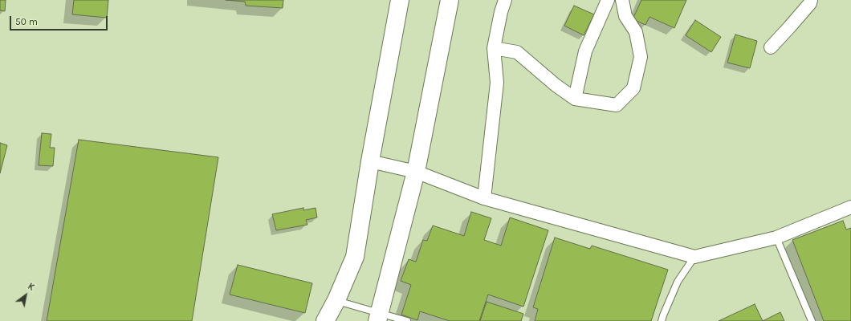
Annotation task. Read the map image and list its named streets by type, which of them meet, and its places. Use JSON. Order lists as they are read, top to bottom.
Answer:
{
  "scale_bar": "50 m",
  "north": "top right"
}
